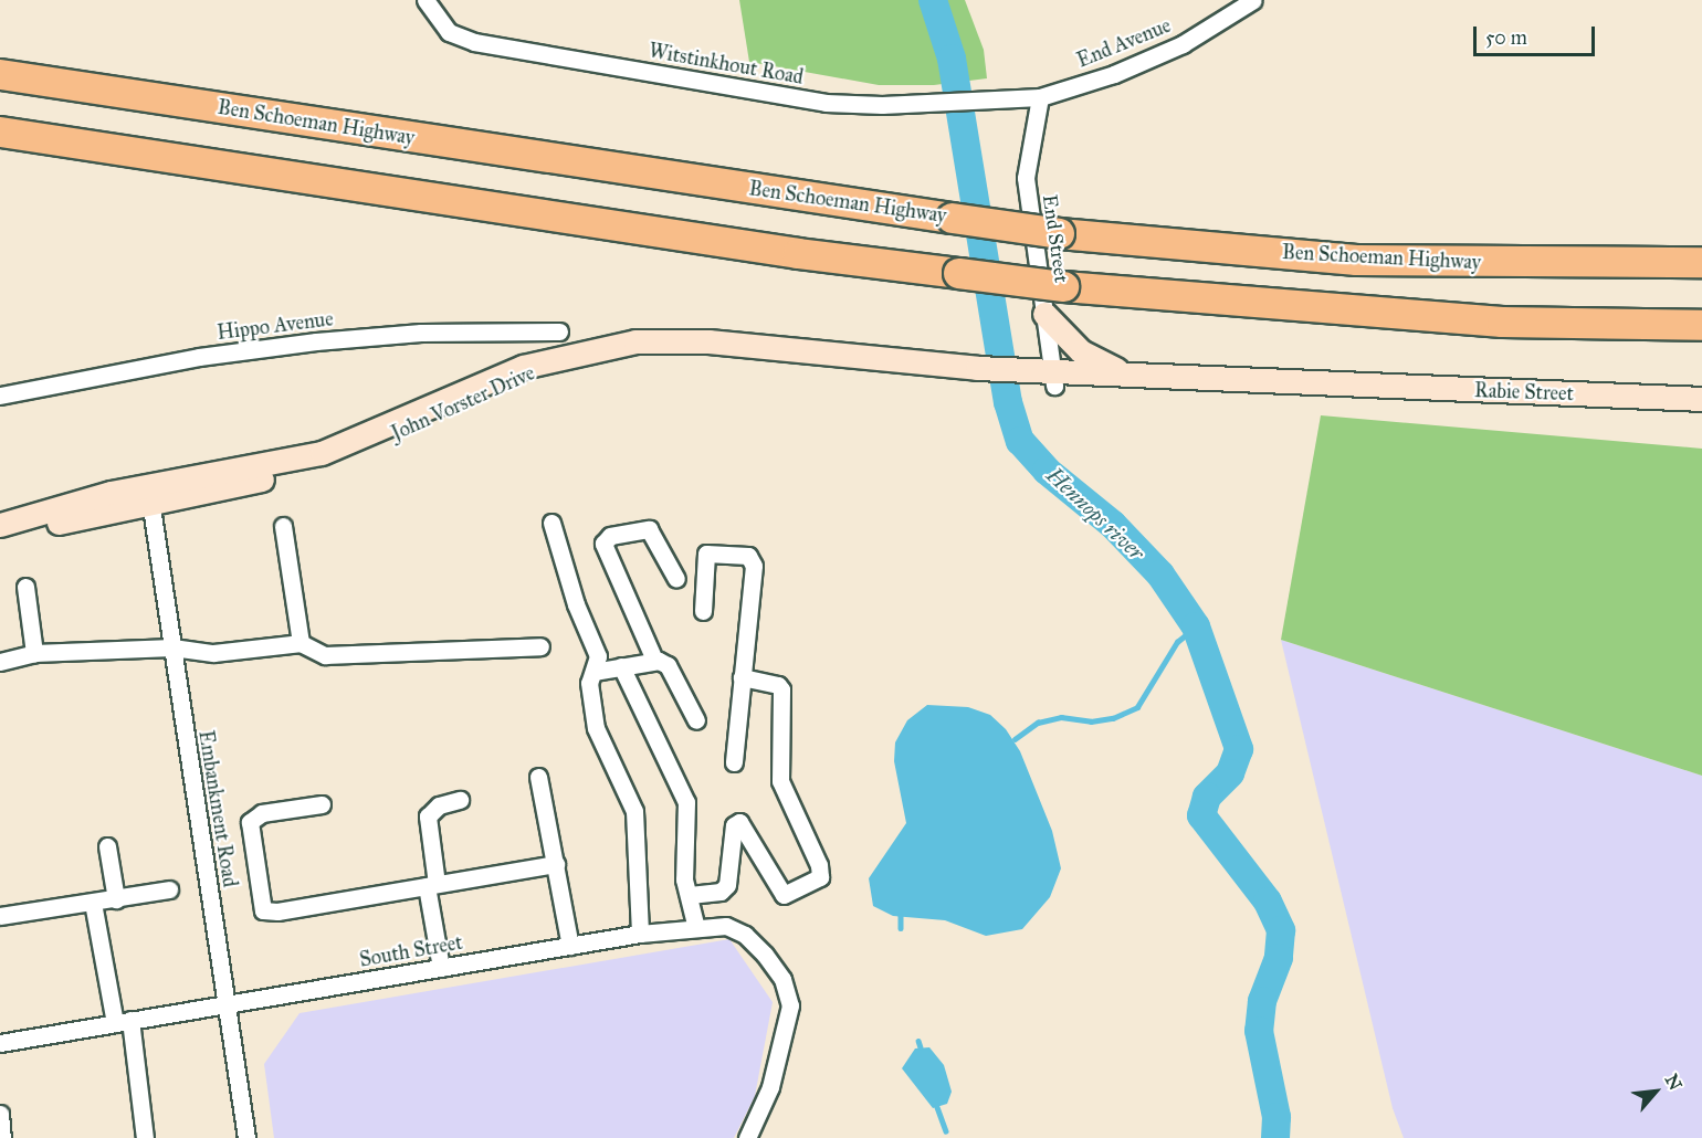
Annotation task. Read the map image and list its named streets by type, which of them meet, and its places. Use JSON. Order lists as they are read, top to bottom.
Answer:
{
  "streets": {
    "highway": ["Ben Schoeman Highway"],
    "main road": ["Rabie Street", "John Vorster Drive"],
    "street": [
      "End Avenue",
      "Witstinkhout Road",
      "End Street",
      "Hippo Avenue",
      "Embankment Road",
      "South Street"
    ]
  },
  "crossings": [
    ["End Avenue", "Witstinkhout Road"],
    ["End Avenue", "End Street"],
    ["Witstinkhout Road", "End Street"],
    ["End Street", "Rabie Street"],
    ["End Street", "John Vorster Drive"],
    ["Rabie Street", "John Vorster Drive"],
    ["John Vorster Drive", "Embankment Road"],
    ["Embankment Road", "South Street"]
  ],
  "water": ["Hennops river"],
  "scale_bar": "50 m",
  "north": "top right"
}
